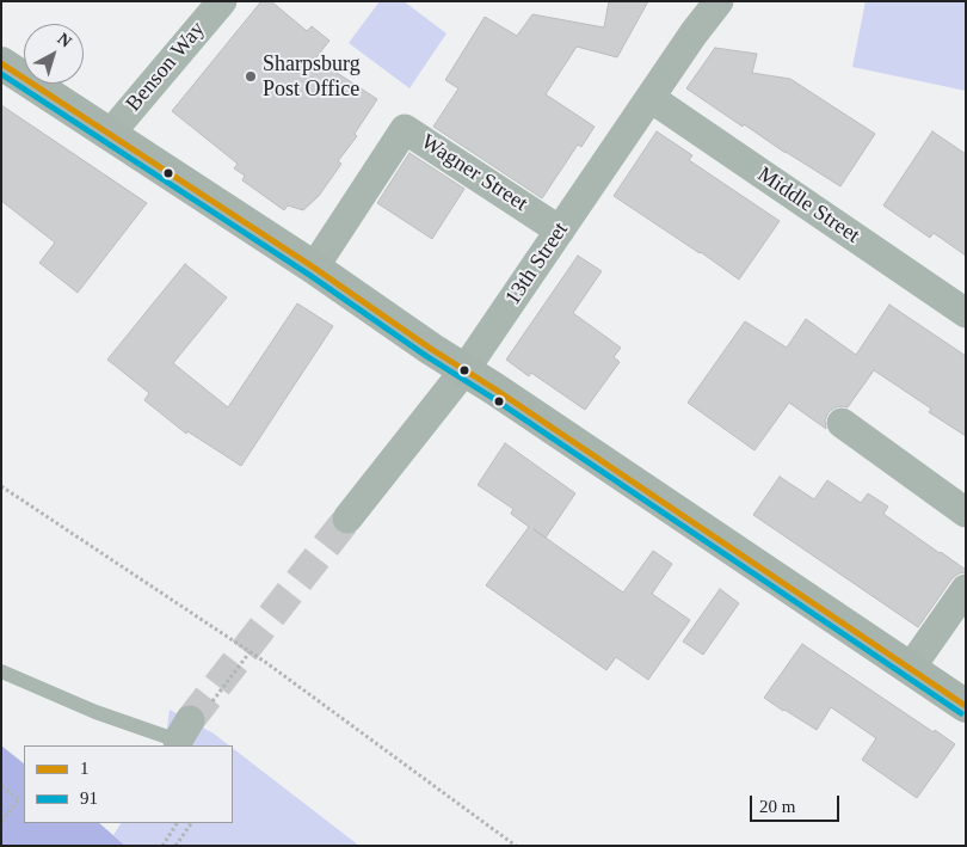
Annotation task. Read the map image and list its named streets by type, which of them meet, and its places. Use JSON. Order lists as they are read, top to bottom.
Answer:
{
  "streets": {
    "street": [
      "Benson Way",
      "Wagner Street",
      "Middle Street",
      "13th Street"
    ]
  },
  "crossings": [
    ["Wagner Street", "13th Street"],
    ["Middle Street", "13th Street"]
  ],
  "places": ["Sharpsburg Post Office"],
  "lines": ["transit line 1", "transit line 91"],
  "legend": ["1", "91"],
  "scale_bar": "20 m",
  "north": "top right"
}
